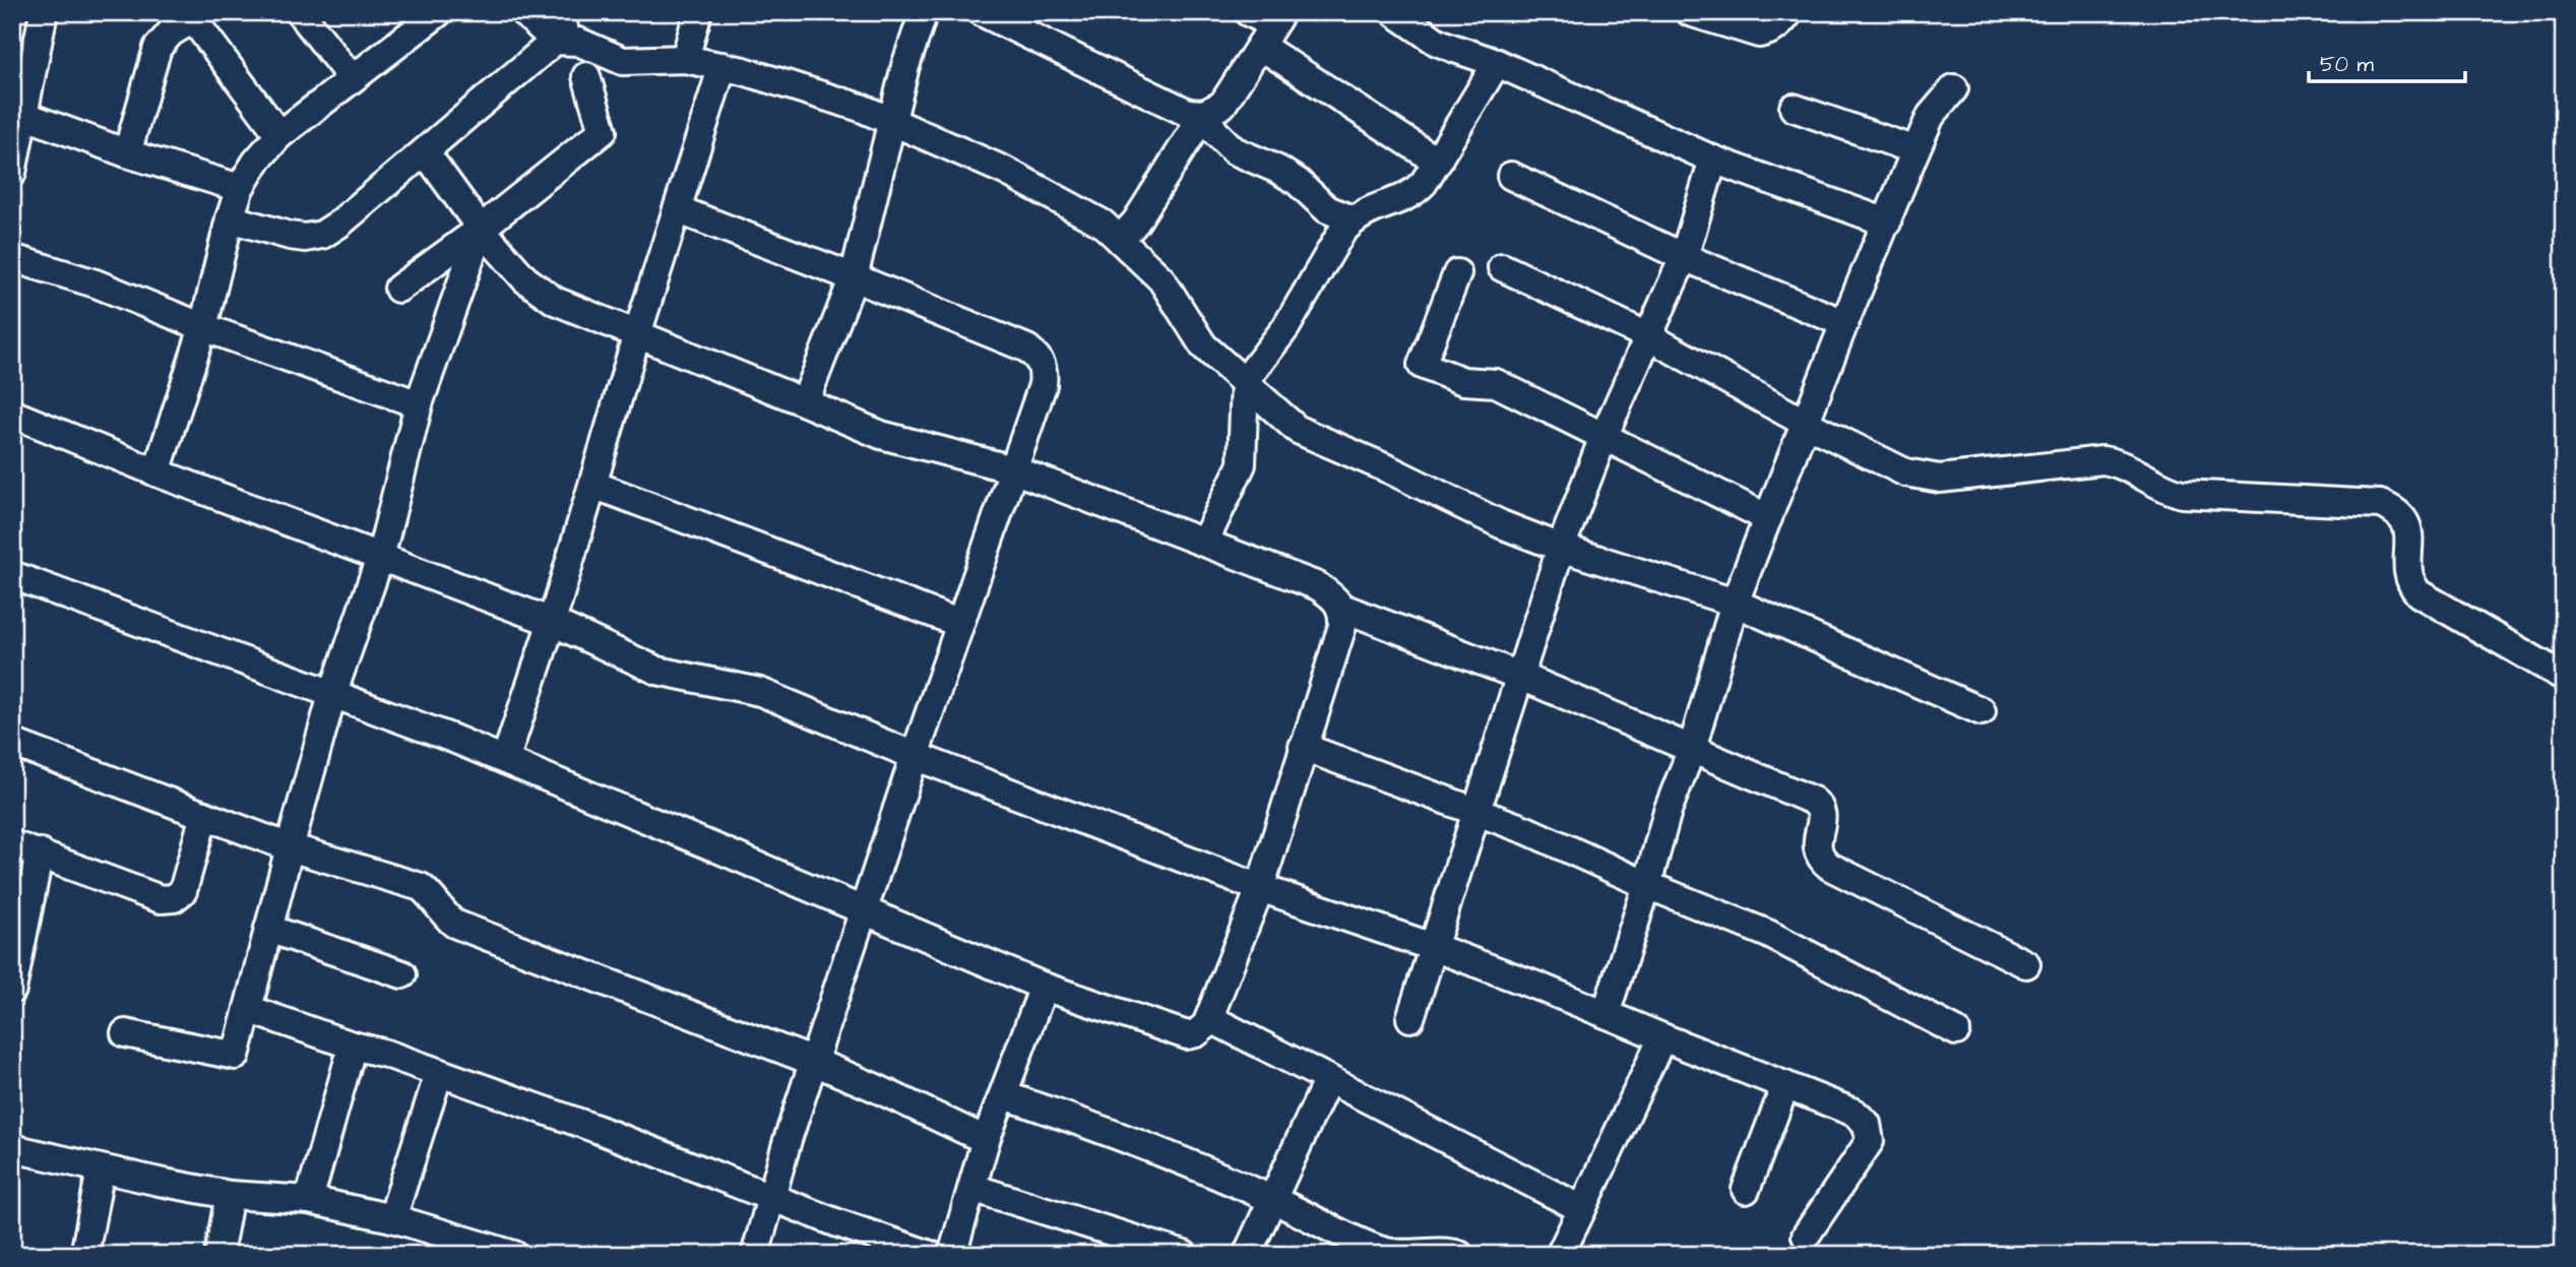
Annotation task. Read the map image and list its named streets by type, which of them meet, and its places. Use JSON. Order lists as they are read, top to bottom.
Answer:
{
  "scale_bar": "50 m"
}
